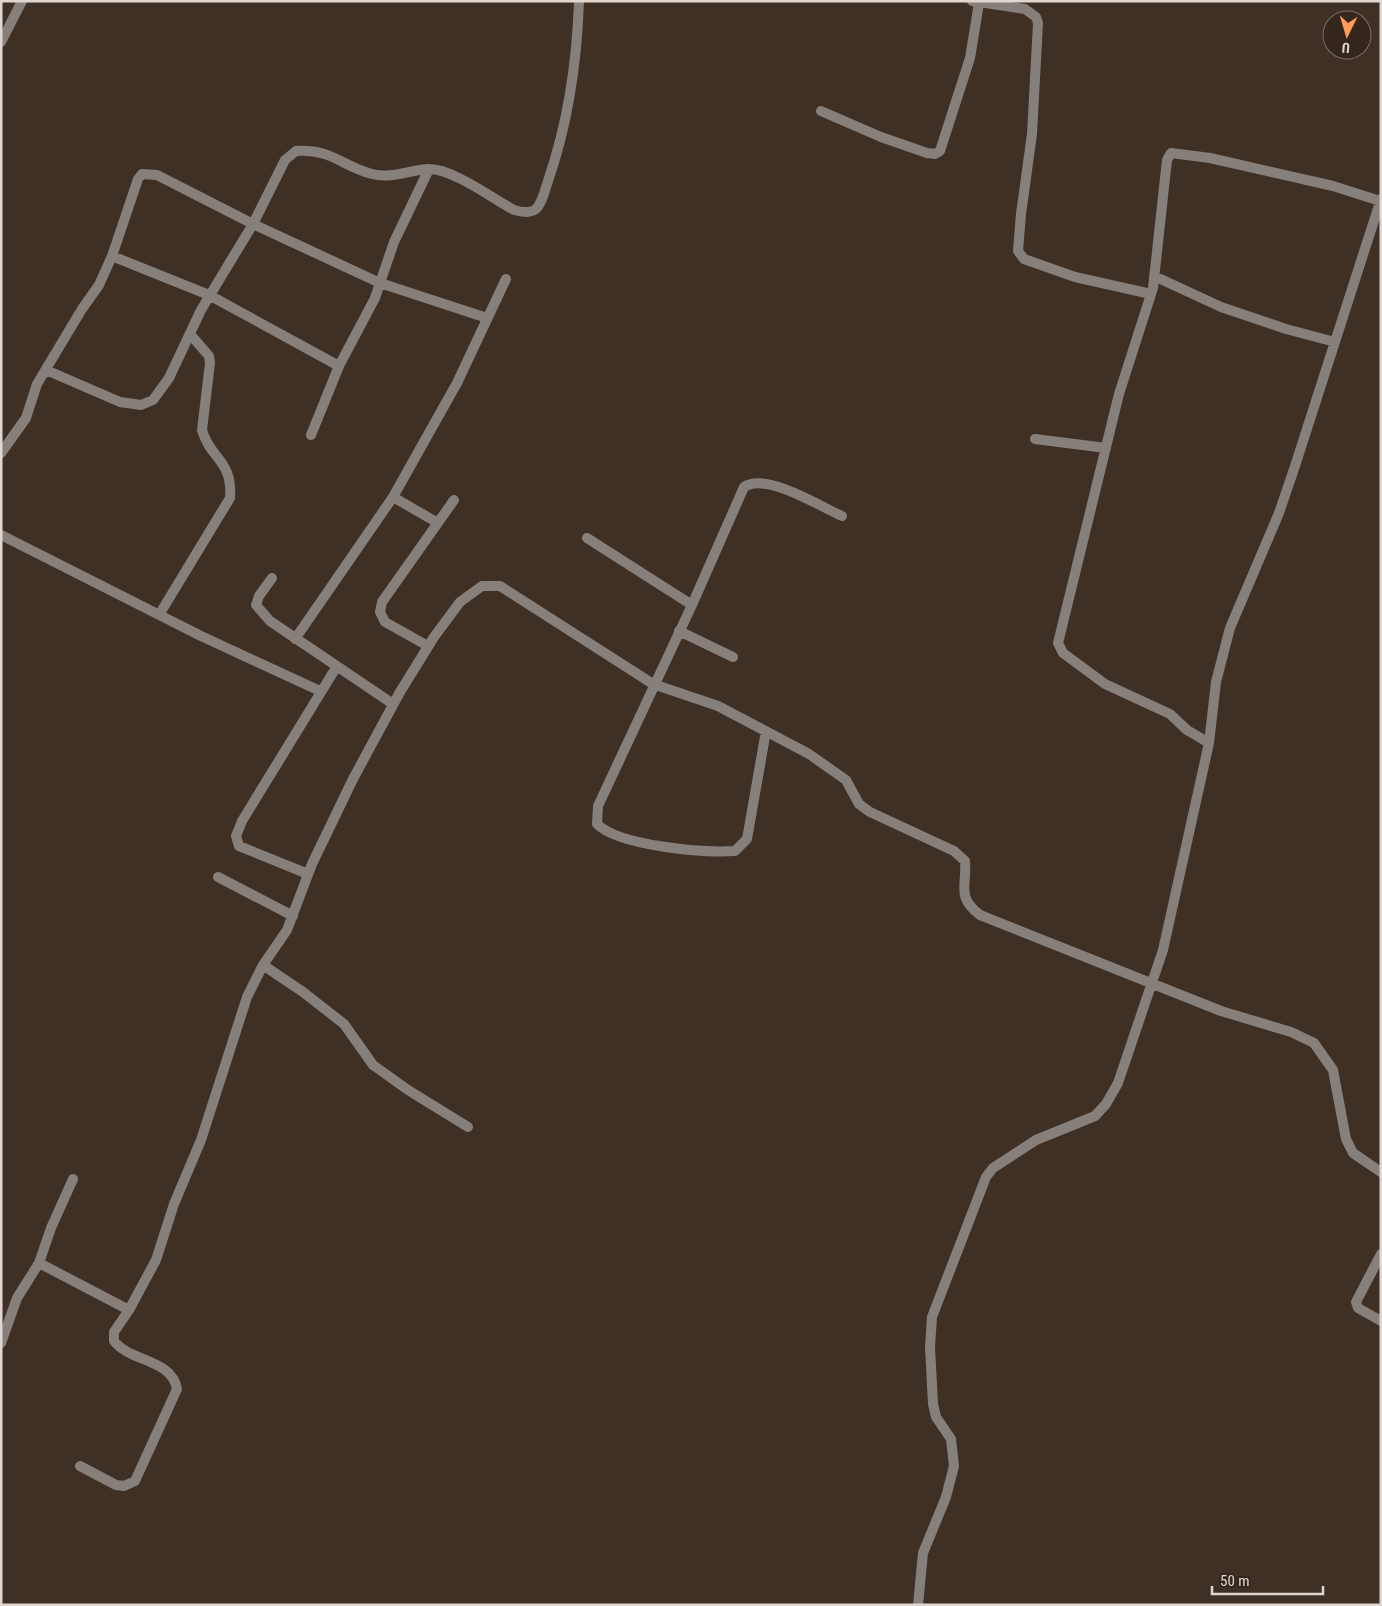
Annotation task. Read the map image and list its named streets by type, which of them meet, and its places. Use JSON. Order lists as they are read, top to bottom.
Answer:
{
  "scale_bar": "50 m",
  "north": "bottom"
}
